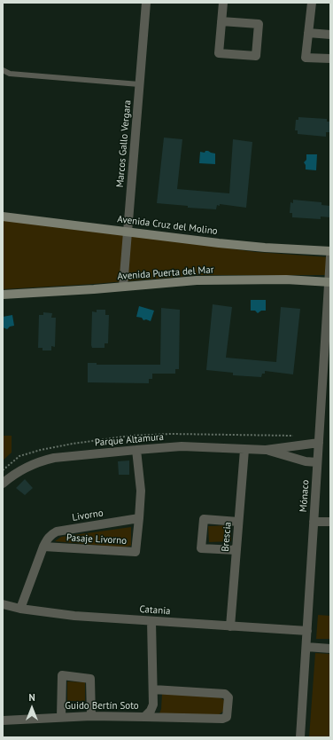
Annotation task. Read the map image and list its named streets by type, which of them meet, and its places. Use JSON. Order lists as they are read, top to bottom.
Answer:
{
  "streets": {
    "street": [
      "Marcos Gallo Vergara",
      "Avenida Cruz del Molino",
      "Avenida Puerta del Mar",
      "Parque Altamura",
      "Mónaco",
      "Livorno",
      "Brescia",
      "Pasaje Livorno",
      "Catania",
      "Guido Bertín Soto"
    ]
  },
  "crossings": [
    ["Marcos Gallo Vergara", "Avenida Cruz del Molino"],
    ["Marcos Gallo Vergara", "Avenida Puerta del Mar"],
    ["Avenida Puerta del Mar", "Mónaco"],
    ["Parque Altamura", "Mónaco"],
    ["Parque Altamura", "Brescia"],
    ["Mónaco", "Catania"],
    ["Livorno", "Pasaje Livorno"],
    ["Livorno", "Catania"],
    ["Brescia", "Catania"],
    ["Catania", "Guido Bertín Soto"]
  ],
  "north": "top"
}
